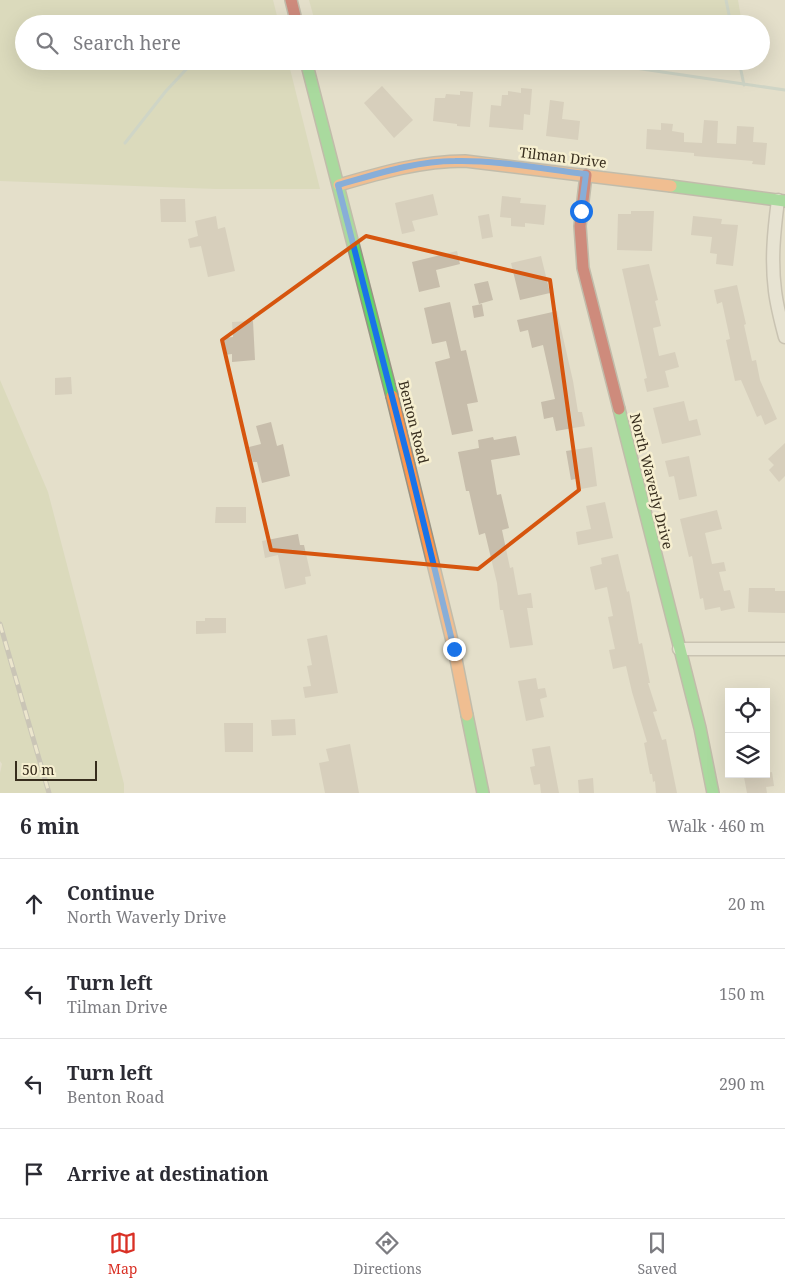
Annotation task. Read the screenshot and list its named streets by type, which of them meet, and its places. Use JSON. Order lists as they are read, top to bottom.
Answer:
{
  "streets": {
    "street": ["Tilman Drive", "Benton Road", "North Waverly Drive"]
  },
  "crossings": [
    ["Tilman Drive", "Benton Road"],
    ["Tilman Drive", "North Waverly Drive"]
  ],
  "scale_bar": "50 m",
  "page": {
    "search": "Search here",
    "scale": "50 m",
    "heading": ["6 min", "Walk · 460 m"],
    "list": [
      ["Continue", "North Waverly Drive", "20 m"],
      ["Turn left", "Tilman Drive", "150 m"],
      ["Turn left", "Benton Road", "290 m"],
      "Arrive at destination"
    ],
    "nav": ["Map", "Directions", "Saved"]
  }
}
